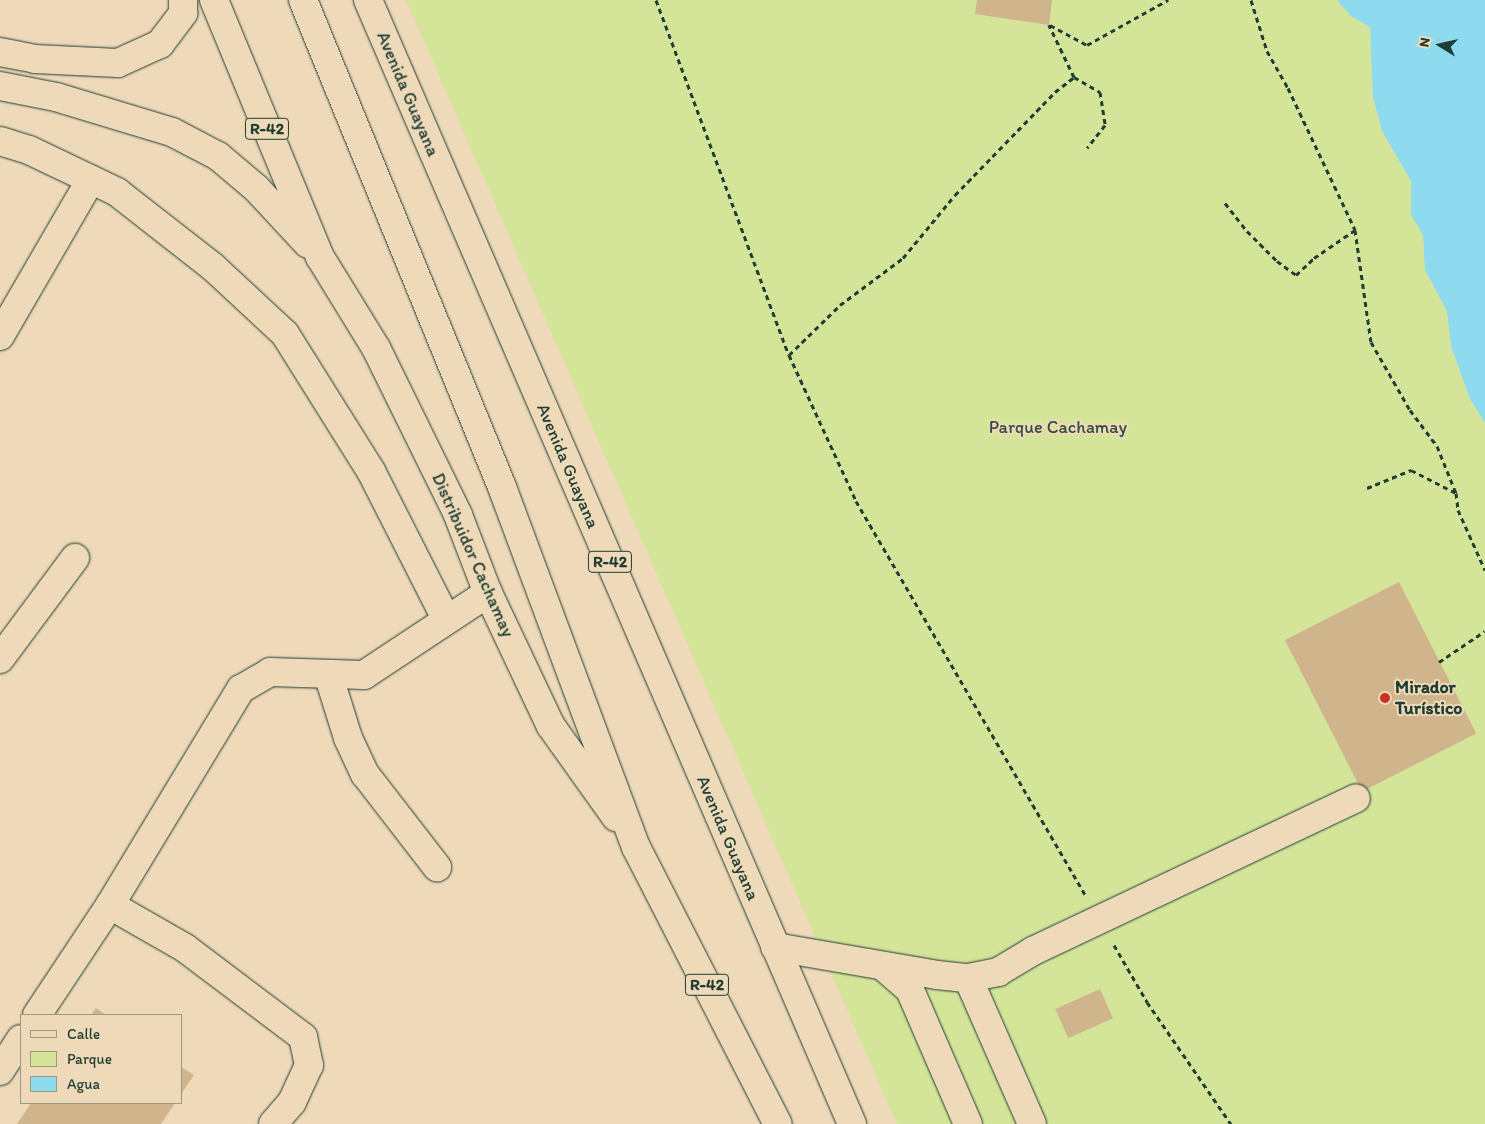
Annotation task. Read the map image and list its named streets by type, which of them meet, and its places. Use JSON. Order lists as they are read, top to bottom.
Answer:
{
  "streets": {
    "main road": ["Avenida Guayana", "R-42", "Distribuidor Cachamay"]
  },
  "crossings": [
    ["R-42", "Distribuidor Cachamay"]
  ],
  "parks": ["Parque Cachamay"],
  "places": ["Mirador Turístico"],
  "legend": ["Calle", "Parque", "Agua"],
  "north": "left"
}
